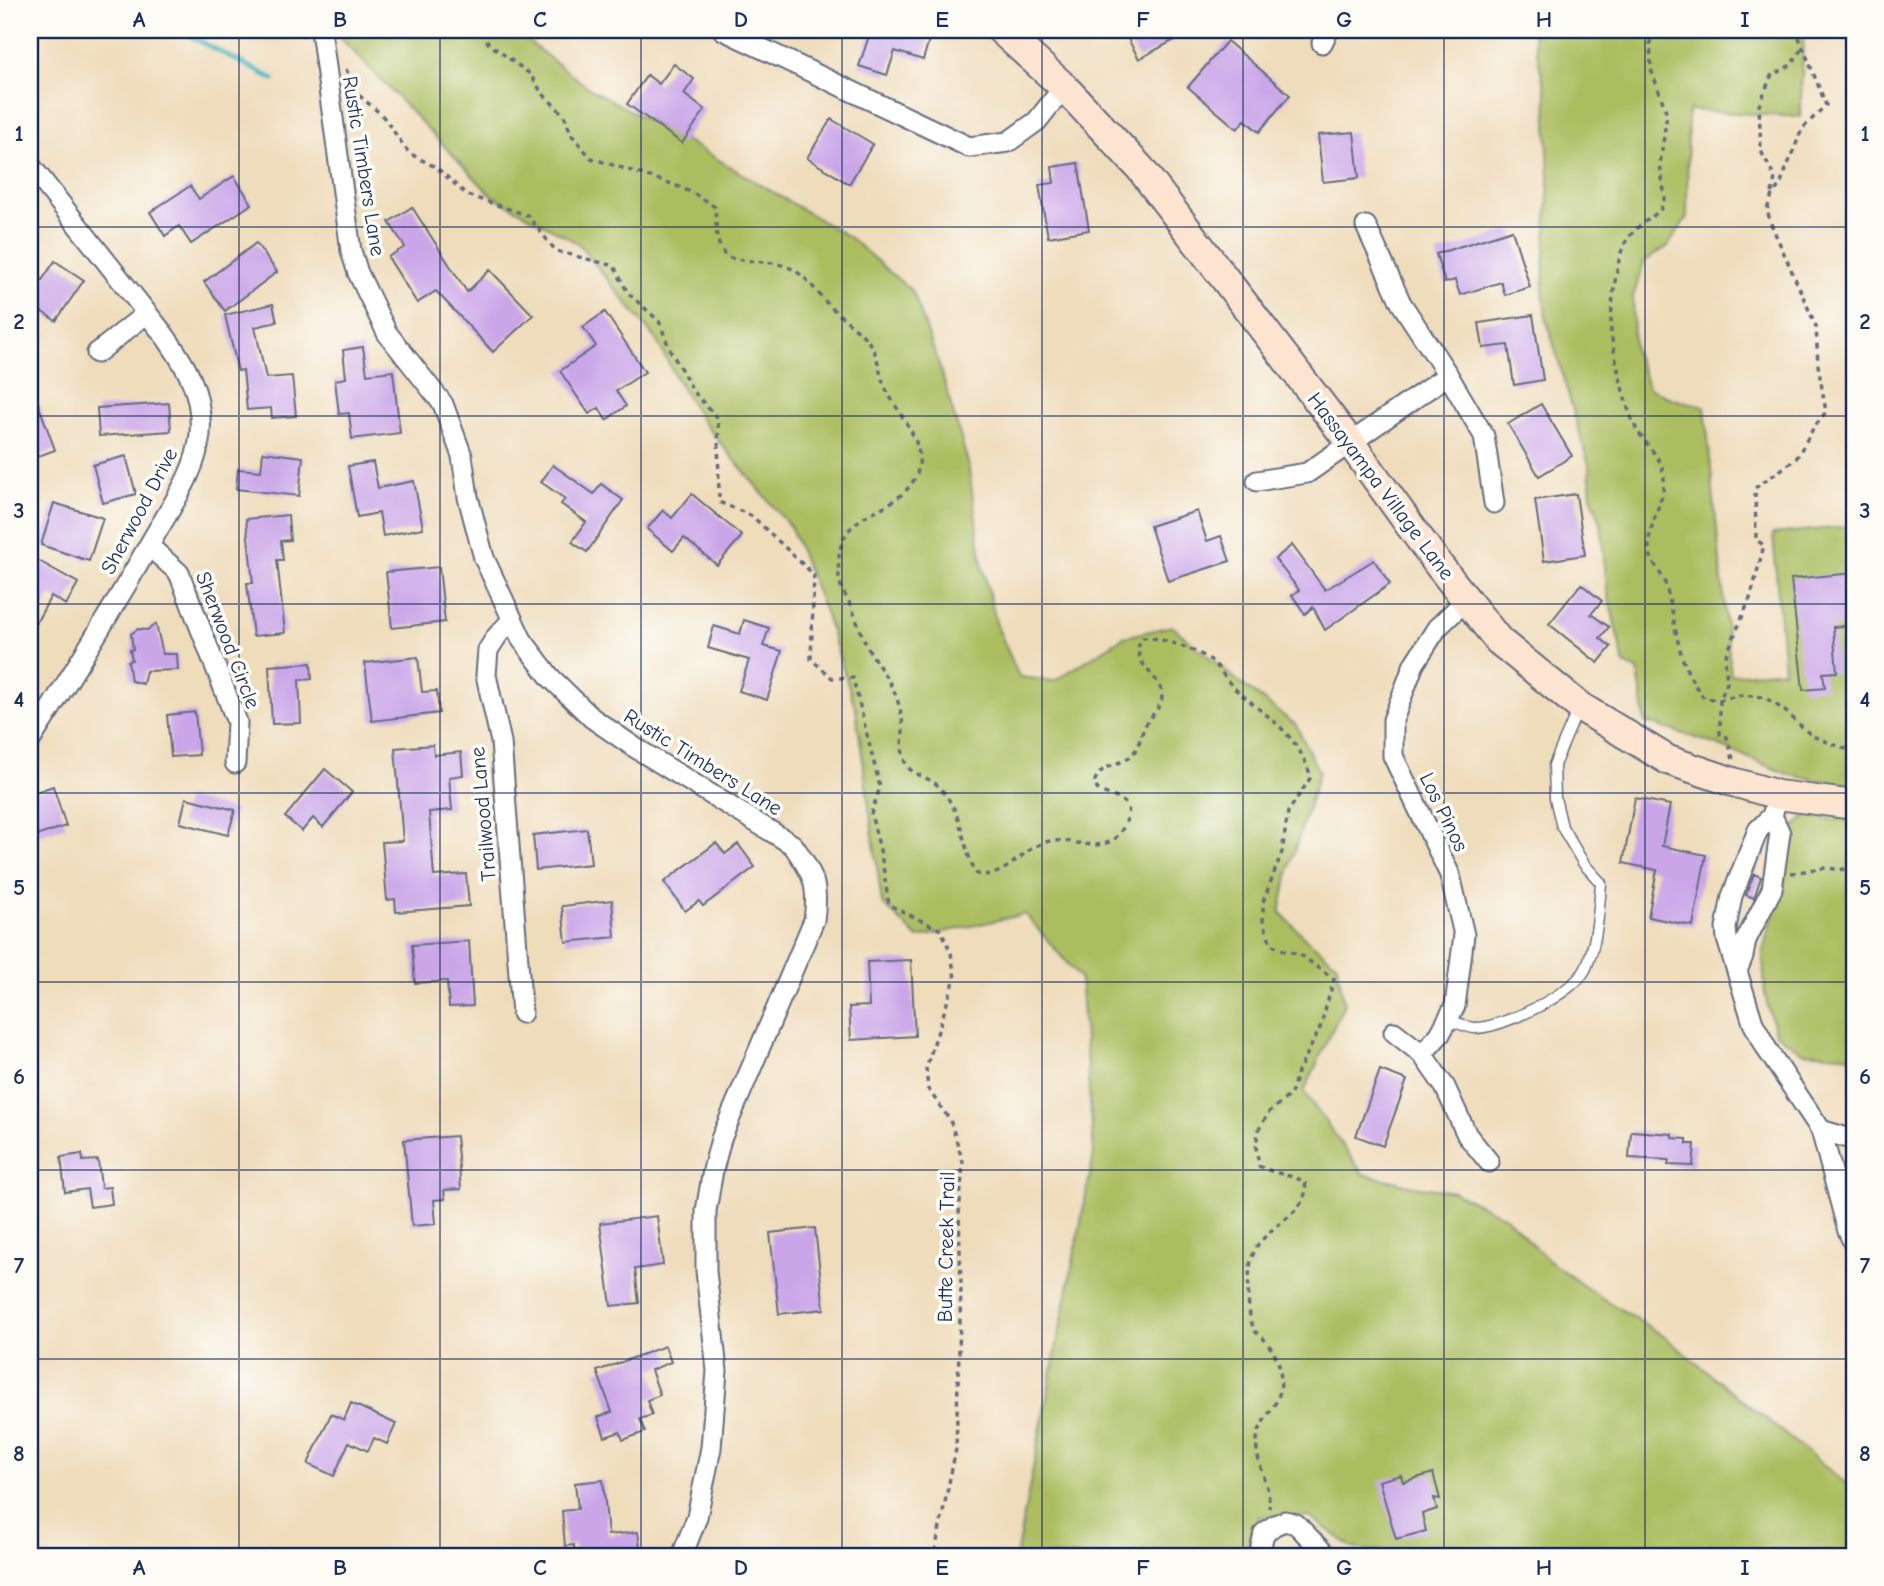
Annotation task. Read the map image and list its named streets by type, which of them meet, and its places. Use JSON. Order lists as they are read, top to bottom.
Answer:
{
  "streets": {
    "street": [
      "Rustic Timbers Lane",
      "Hassayampa Village Lane",
      "Sherwood Drive",
      "Sherwood Circle",
      "Los Pinos",
      "Trailwood Lane"
    ],
    "path": ["Butte Creek Trail"]
  },
  "crossings": [
    ["Rustic Timbers Lane", "Trailwood Lane"],
    ["Rustic Timbers Lane", "Butte Creek Trail"],
    ["Hassayampa Village Lane", "Los Pinos"],
    ["Sherwood Drive", "Sherwood Circle"]
  ],
  "grid": {
    "columns": [
      "A",
      "B",
      "C",
      "D",
      "E",
      "F",
      "G",
      "H",
      "I"
    ],
    "rows": [
      "1",
      "2",
      "3",
      "4",
      "5",
      "6",
      "7",
      "8"
    ]
  }
}
